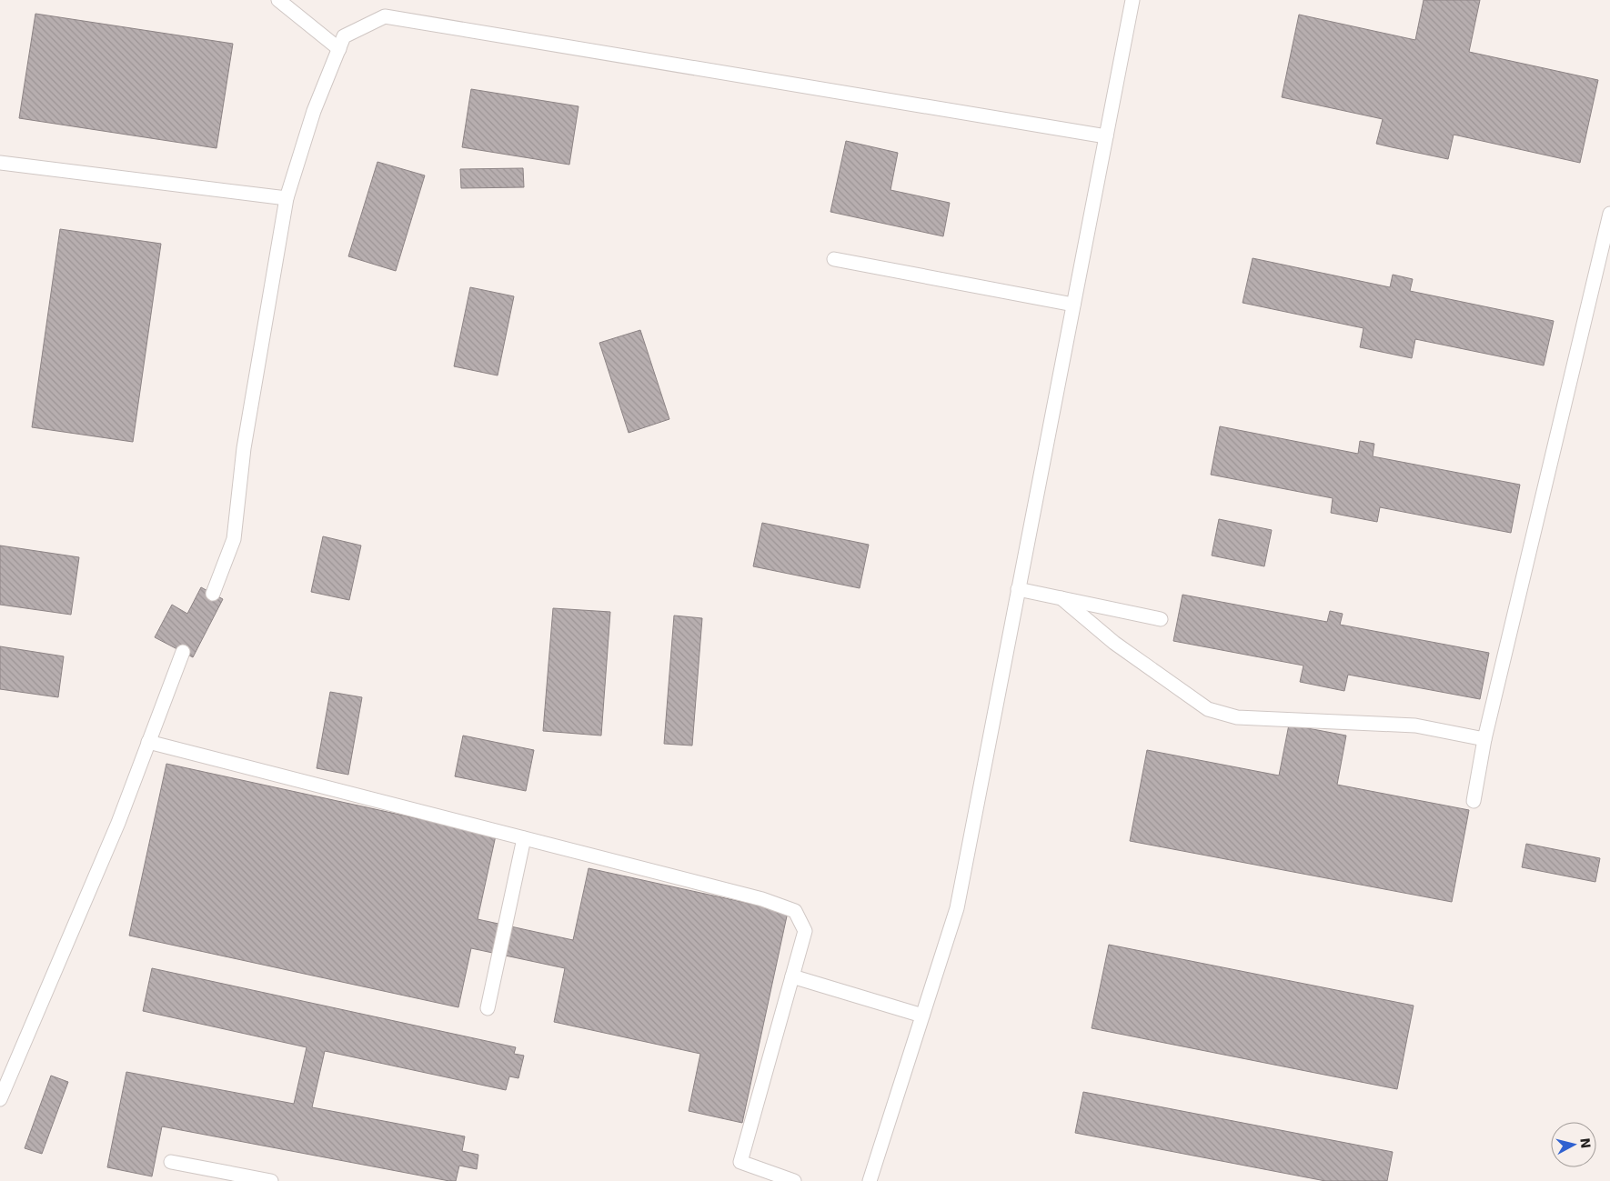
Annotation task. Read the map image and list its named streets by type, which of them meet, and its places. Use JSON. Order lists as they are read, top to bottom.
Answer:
{
  "north": "right"
}
